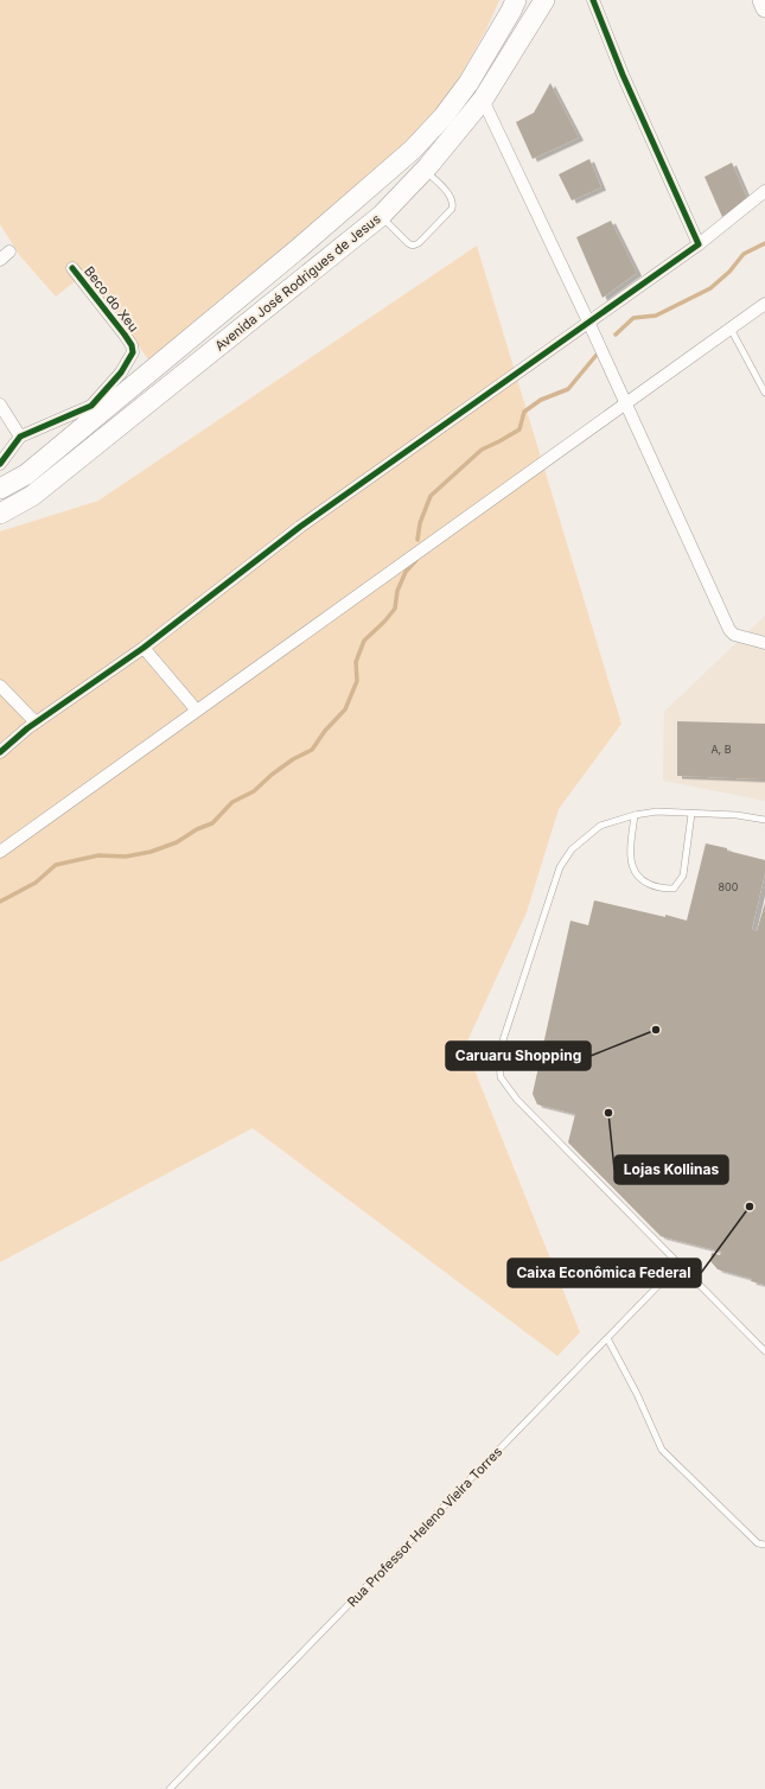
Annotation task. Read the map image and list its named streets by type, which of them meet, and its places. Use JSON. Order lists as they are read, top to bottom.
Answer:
{
  "streets": {
    "main road": ["Avenida José Rodrigues de Jesus"],
    "street": ["Beco do Xeu"],
    "lane": ["Rua Professor Heleno Vieira Torres"]
  },
  "crossings": [
    ["Avenida José Rodrigues de Jesus", "Beco do Xeu"]
  ],
  "places": ["Caruaru Shopping", "Lojas Kollinas", "Caixa Econômica Federal"],
  "house_numbers": ["A, B", "800"]
}
